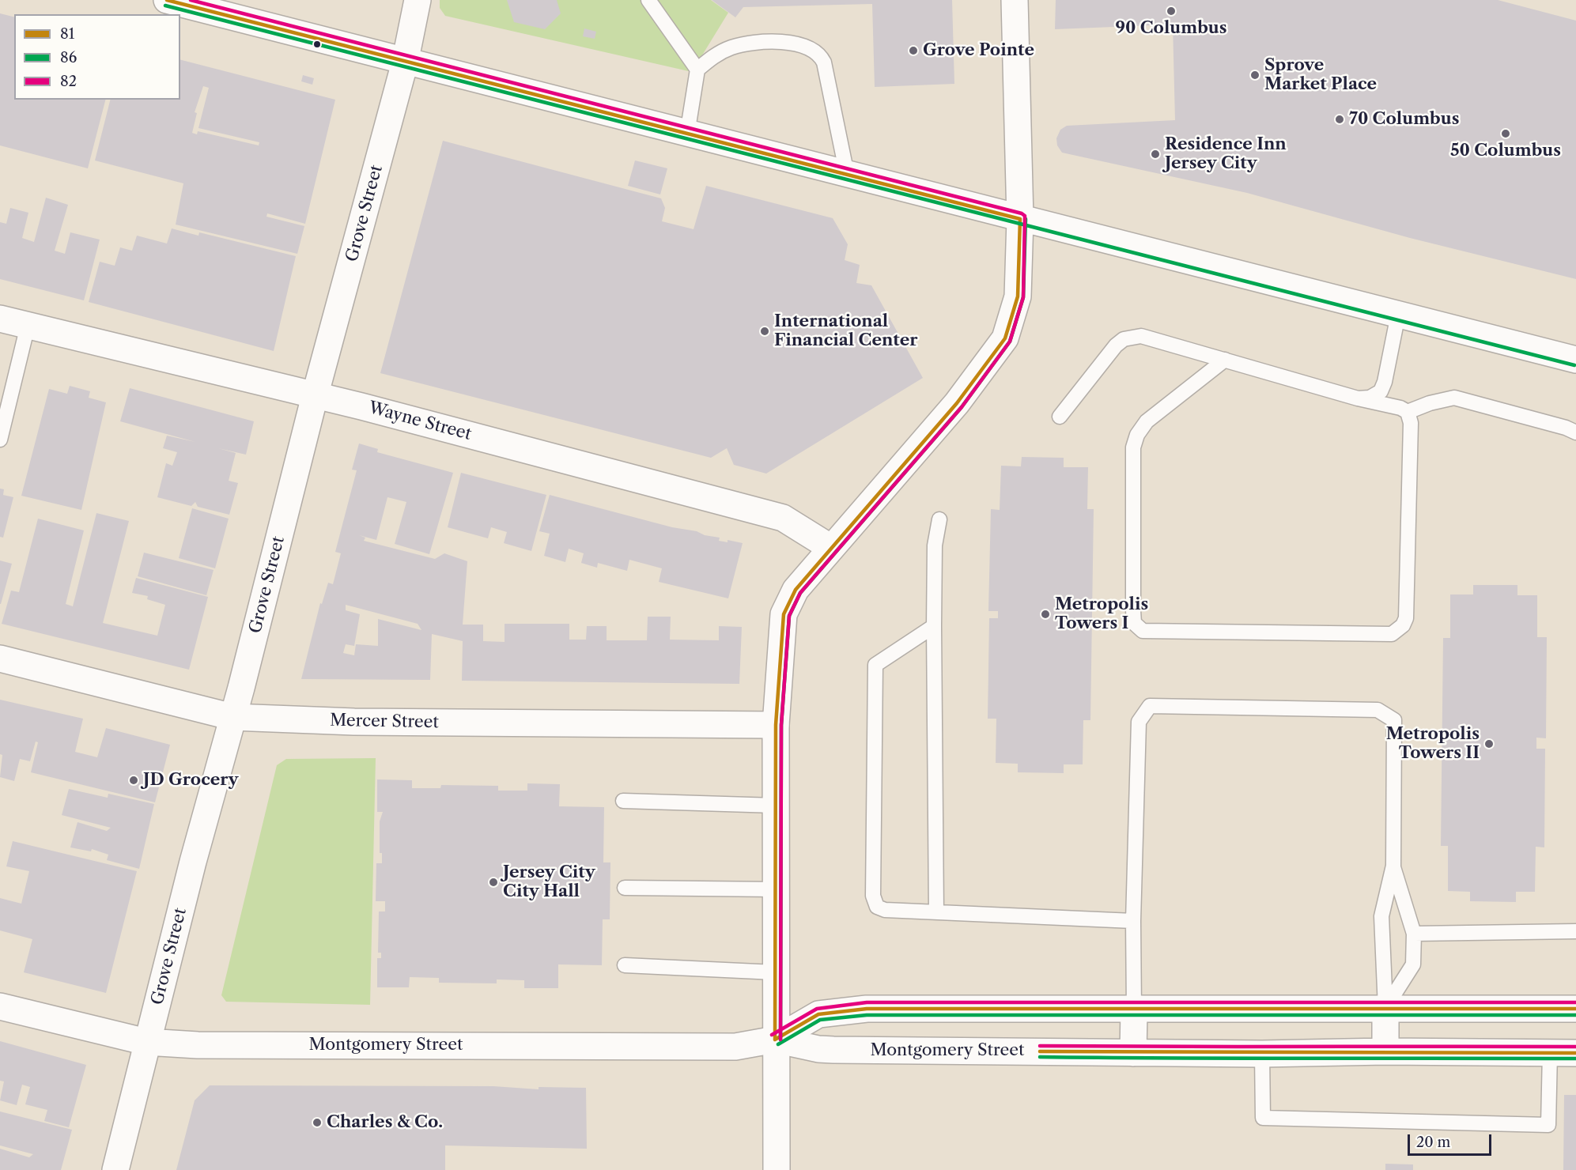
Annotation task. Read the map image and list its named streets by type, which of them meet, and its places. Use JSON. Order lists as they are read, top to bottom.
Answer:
{
  "streets": {
    "street": [
      "Grove Street",
      "Wayne Street",
      "Mercer Street",
      "Montgomery Street"
    ]
  },
  "crossings": [
    ["Grove Street", "Wayne Street"],
    ["Grove Street", "Mercer Street"],
    ["Grove Street", "Montgomery Street"]
  ],
  "places": [
    "90 Columbus",
    "Grove Pointe",
    "Sprove Market Place",
    "70 Columbus",
    "50 Columbus",
    "Residence Inn Jersey City",
    "International Financial Center",
    "Metropolis Towers I",
    "Metropolis Towers II",
    "JD Grocery",
    "Jersey City City Hall",
    "Charles & Co."
  ],
  "lines": ["transit line 81", "transit line 82", "transit line 86"],
  "legend": ["81", "86", "82"],
  "scale_bar": "20 m"
}
